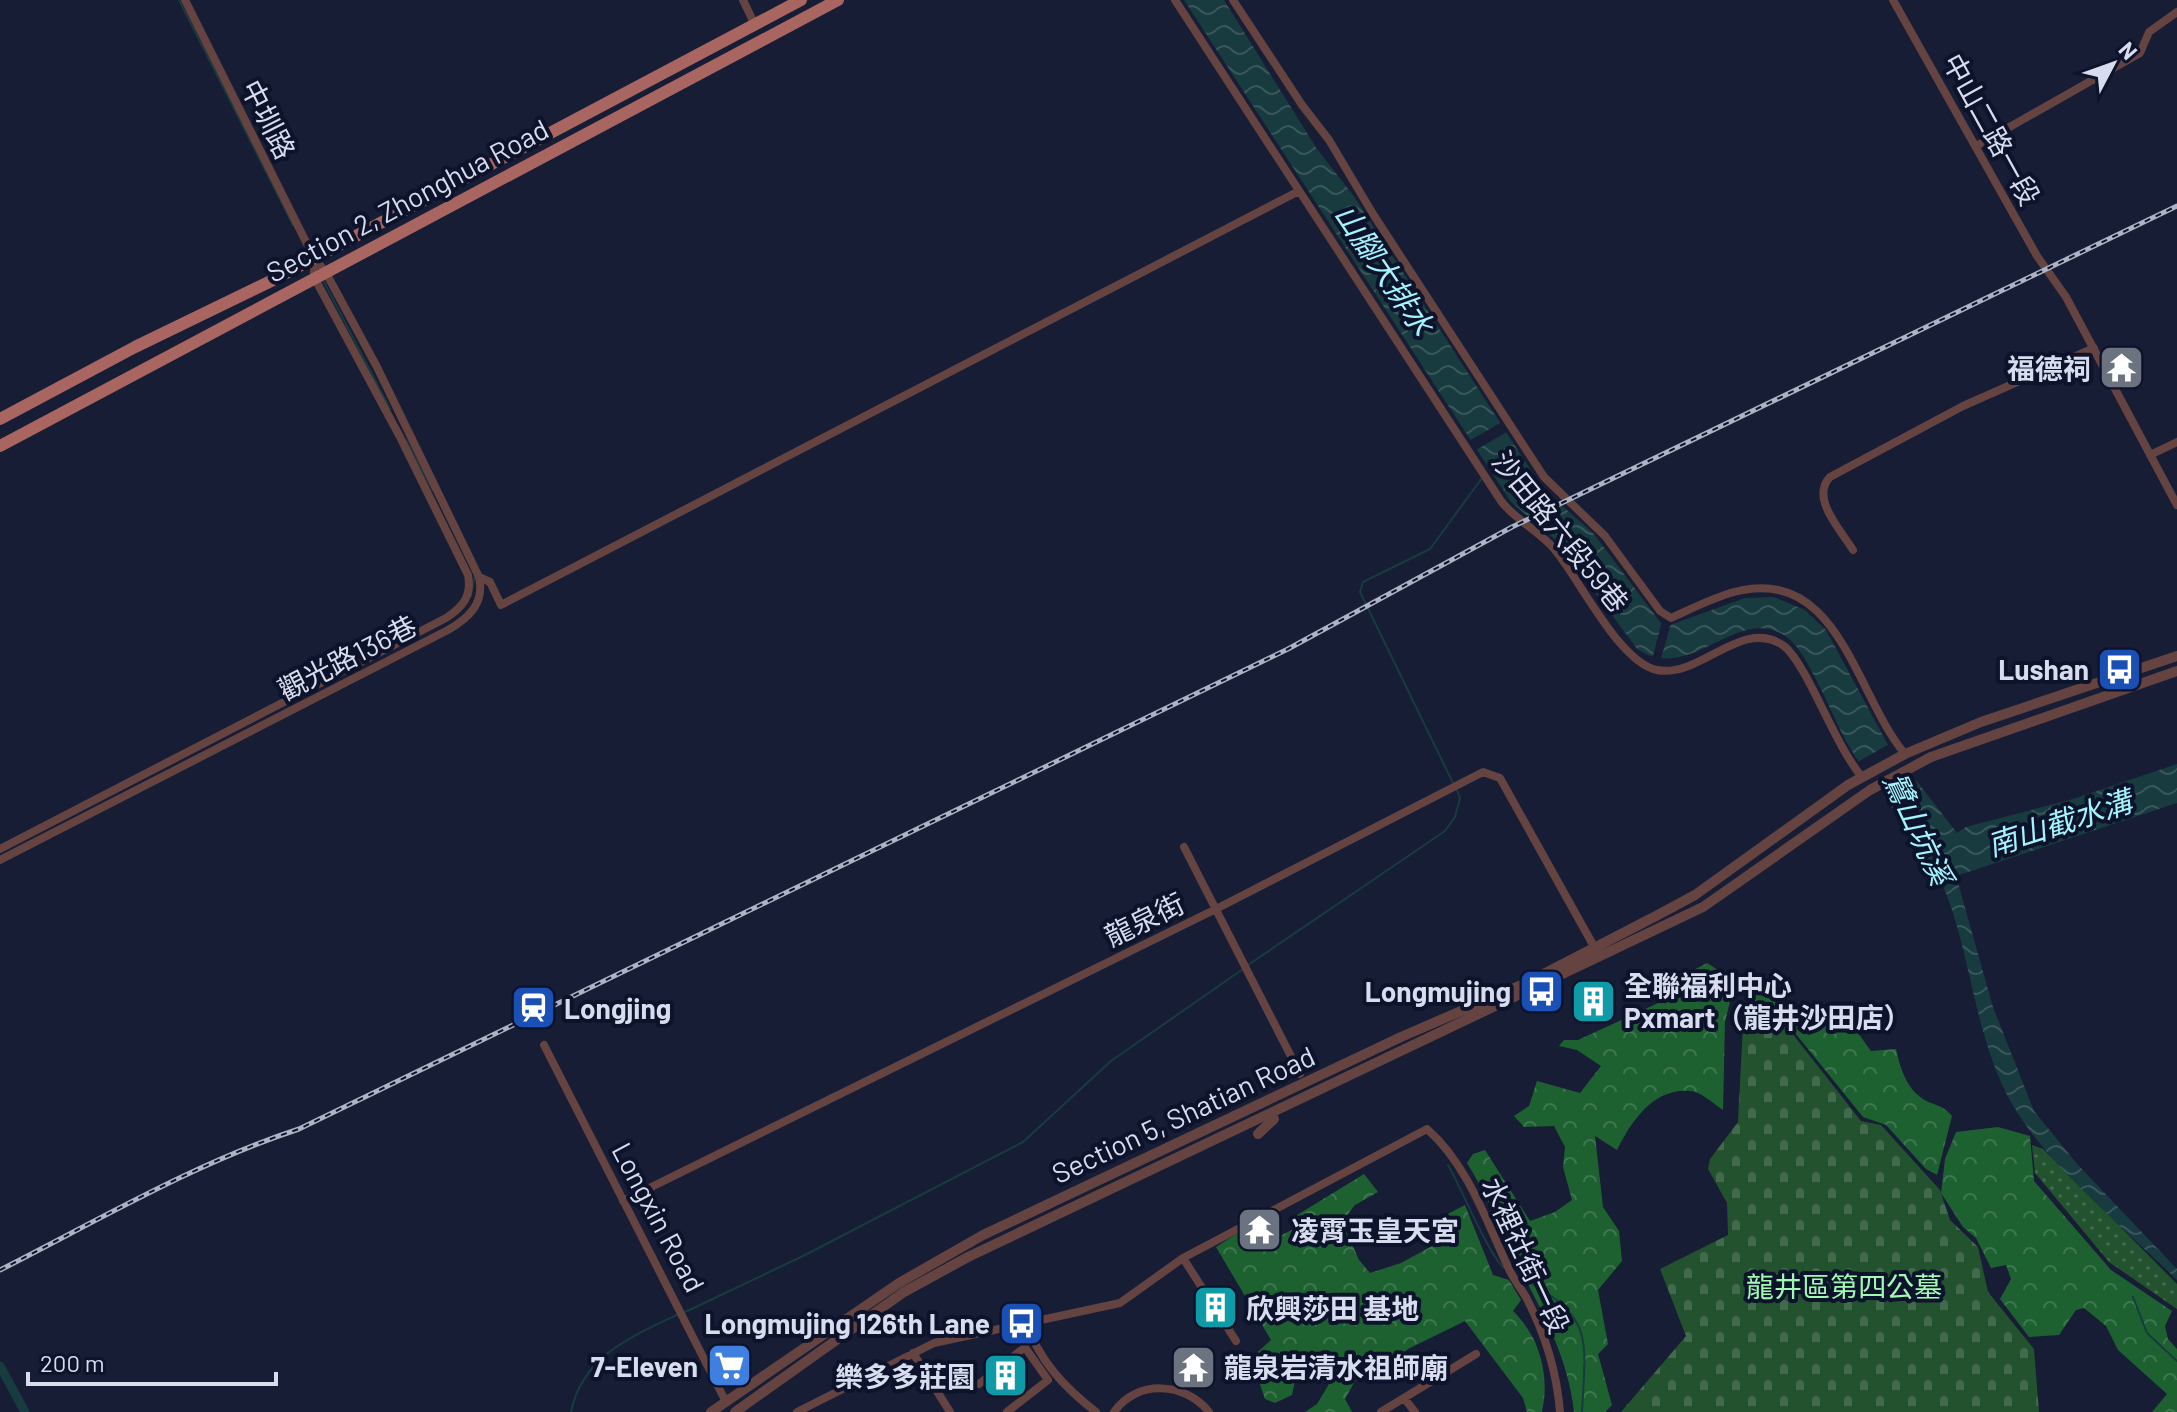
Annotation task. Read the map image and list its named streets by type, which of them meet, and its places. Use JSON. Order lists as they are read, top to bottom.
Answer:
{
  "streets": {
    "main road": ["Section 2, Zhonghua Road"],
    "street": [
      "中圳路",
      "中山二路一段",
      "沙田路六段59巷",
      "觀光路136巷",
      "龍泉街",
      "Section 5, Shatian Road",
      "Longxin Road",
      "水裡社街一段"
    ]
  },
  "crossings": [
    ["中圳路", "Section 2, Zhonghua Road"],
    ["沙田路六段59巷", "Section 5, Shatian Road"],
    ["龍泉街", "Section 5, Shatian Road"],
    ["龍泉街", "Longxin Road"],
    ["Section 5, Shatian Road", "Longxin Road"]
  ],
  "water": ["山腳大排水", "南山截水溝", "鷺山坑溪"],
  "parks": ["龍井區第四公墓"],
  "places": {
    "temple": ["福德祠", "凌霄玉皇天宮", "龍泉岩清水祖師廟"],
    "bus stop": ["Lushan", "Longmujing", "Longmujing 126th Lane"],
    "building": ["全聯福利中心 Pxmart（龍井沙田店）", "欣興莎田 基地", "樂多多莊園"],
    "station": ["Longjing"],
    "supermarket": ["7-Eleven"]
  },
  "scale_bar": "200 m",
  "north": "top right"
}
